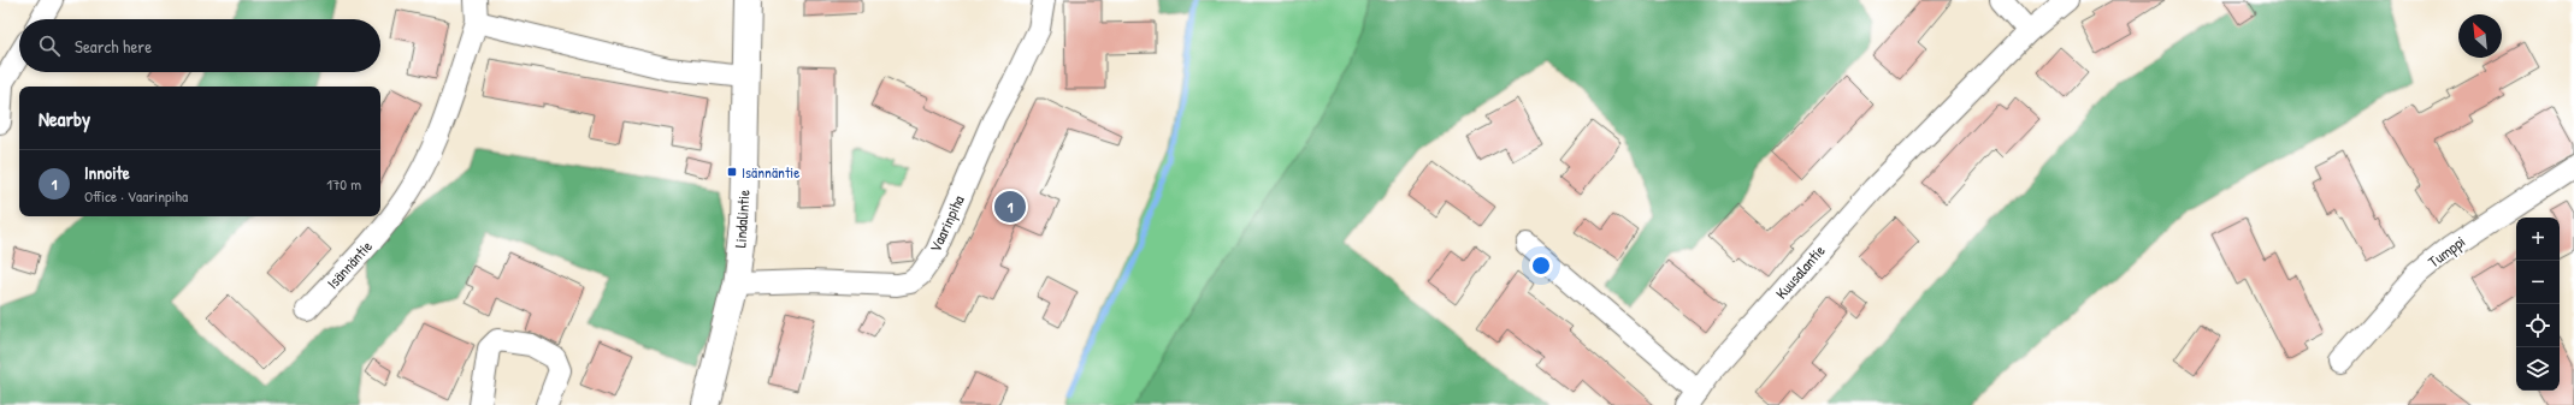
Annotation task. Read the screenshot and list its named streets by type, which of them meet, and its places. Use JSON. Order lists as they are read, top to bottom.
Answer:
{
  "streets": {
    "street": [
      "Lindalintie",
      "Vaarinpiha",
      "Tumppi",
      "Isännäntie",
      "Kuusalantie"
    ]
  },
  "crossings": [
    ["Lindalintie", "Vaarinpiha"]
  ],
  "places": {
    "transit": ["Isännäntie"]
  },
  "north": "top left",
  "page": {
    "search": "Search here",
    "heading": "Nearby",
    "list": [
      {
        "mark": "1",
        "name": "Innoite",
        "note": "Office · Vaarinpiha",
        "value": "170 m"
      }
    ],
    "pins": "1",
    "map_buttons": ["+", "−"]
  }
}
